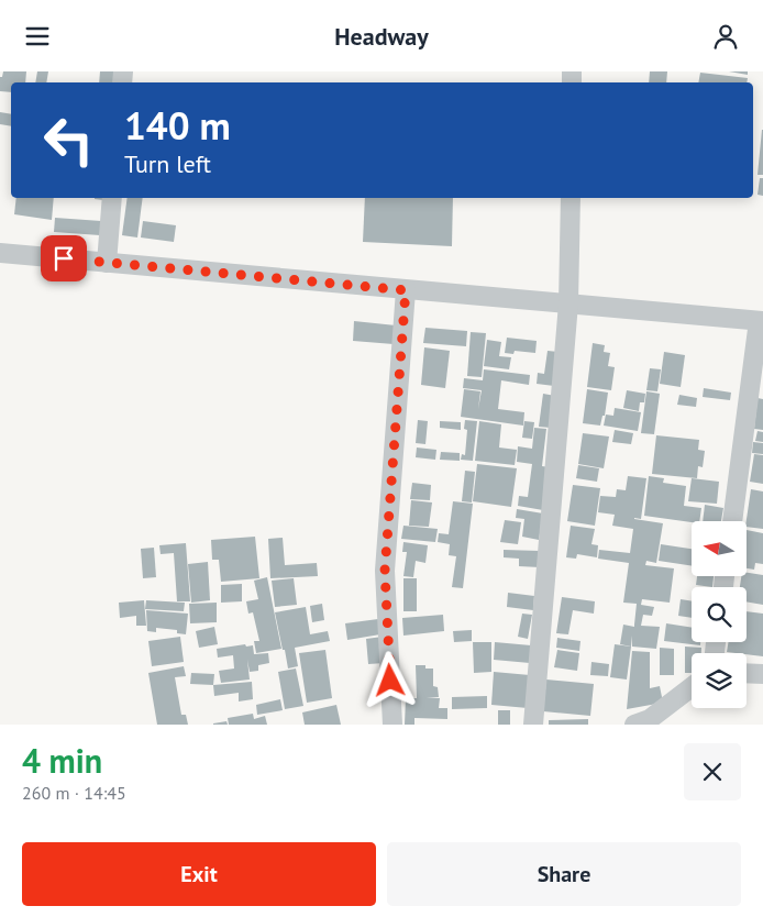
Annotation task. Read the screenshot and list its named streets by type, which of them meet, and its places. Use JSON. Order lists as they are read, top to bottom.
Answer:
{
  "north": "left",
  "page": {
    "header": "Headway",
    "turn": ["140 m", "Turn left"],
    "heading": ["4 min", "260 m · 14:45"],
    "buttons": ["Exit", "Share"]
  }
}
